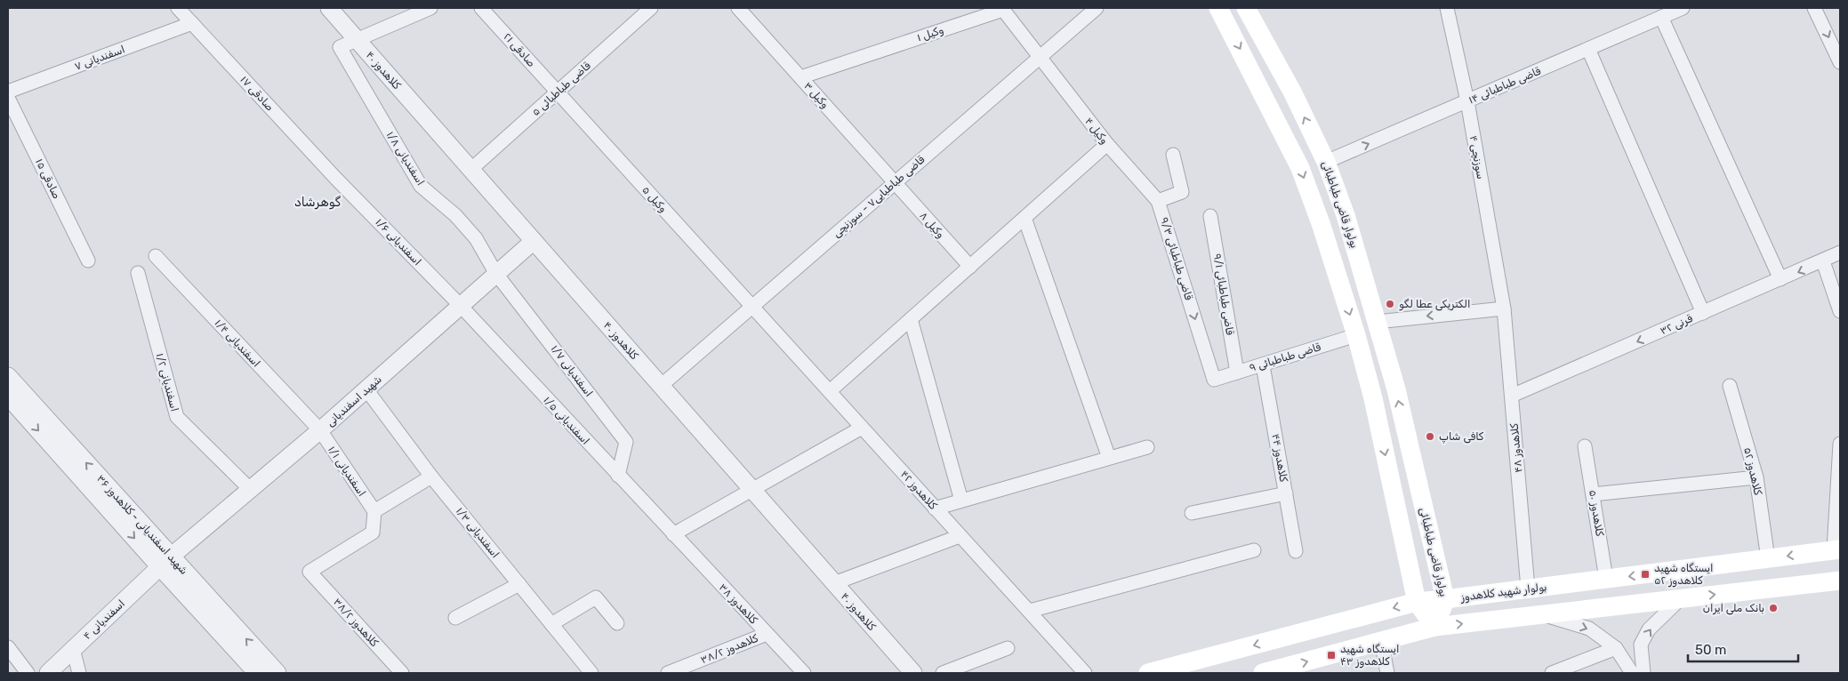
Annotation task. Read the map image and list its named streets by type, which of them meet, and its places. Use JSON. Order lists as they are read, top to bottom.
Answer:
{
  "streets": {
    "main road": ["بولوار قاضی طباطبائی", "بولوار شهید کلاهدوز"],
    "street": [
      "وکيل ۱",
      "صادقی ۲۱",
      "اسفندیانی ۷",
      "کلاهدوز ۴۰",
      "قاضی طباطبائی ۱۴",
      "قاضی طباطبائی ۵",
      "صادقی ۱۷",
      "وکيل ۳",
      "وکيل ۴",
      "سوزنچی ۴",
      "اسفندیانی ۱/۸",
      "صادقی ۱۵",
      "قاضی طباطبایی۷ - سوزنچی",
      "وکيل ۵",
      "وکيل ۸",
      "اسفندیانی ۱/۶",
      "قاضی طباطبائی ۹/۳",
      "قاضی طباطبائی ۹/۱",
      "قرنی ۳۲",
      "اسفندیانی ۱/۴",
      "قاضی طباطبائی ۹",
      "۱/۷ اسفندیانی",
      "اسفندیانی ۱/۲",
      "شهید اسفندیانی",
      "اسفندیانی ۱/۵",
      "کلاهدوز ۴۸",
      "کلاهدوز ۴۴",
      "اسفندیانی ۱/۱",
      "کلاهدوز ۵۲",
      "کلاهدوز ۴۲",
      "کلاهدوز ۵۰",
      "شهید اسفندیانی - کلاهدوز ۳۶",
      "اسفندیانی ۱/۳",
      "کلاهدوز ۳۸",
      "اسفندیانی ۴",
      "کلاهدوز ۳۸/۲"
    ]
  },
  "crossings": [
    ["وکيل ۱", "وکيل ۳"],
    ["وکيل ۱", "وکيل ۴"],
    ["وکيل ۱", "قاضی طباطبایی۷ - سوزنچی"],
    ["صادقی ۲۱", "قاضی طباطبائی ۵"],
    ["صادقی ۲۱", "وکيل ۵"],
    ["اسفندیانی ۷", "صادقی ۱۷"],
    ["کلاهدوز ۴۰", "قاضی طباطبائی ۵"],
    ["کلاهدوز ۴۰", "اسفندیانی ۱/۸"],
    ["کلاهدوز ۴۰", "قاضی طباطبایی۷ - سوزنچی"],
    ["کلاهدوز ۴۰", "شهید اسفندیانی"],
    ["قاضی طباطبائی ۱۴", "سوزنچی ۴"],
    ["قاضی طباطبائی ۱۴", "بولوار قاضی طباطبائی"],
    ["قاضی طباطبائی ۵", "وکيل ۵"],
    ["صادقی ۱۷", "اسفندیانی ۱/۶"],
    ["وکيل ۳", "قاضی طباطبایی۷ - سوزنچی"],
    ["وکيل ۳", "وکيل ۸"],
    ["وکيل ۴", "قاضی طباطبایی۷ - سوزنچی"],
    ["وکيل ۴", "قاضی طباطبائی ۹/۳"],
    ["سوزنچی ۴", "کلاهدوز ۴۸"],
    ["اسفندیانی ۱/۸", "۱/۷ اسفندیانی"],
    ["اسفندیانی ۱/۸", "شهید اسفندیانی"],
    ["قاضی طباطبایی۷ - سوزنچی", "وکيل ۵"],
    ["قاضی طباطبایی۷ - سوزنچی", "وکيل ۸"],
    ["قاضی طباطبایی۷ - سوزنچی", "کلاهدوز ۴۲"],
    ["وکيل ۵", "کلاهدوز ۴۲"],
    ["بولوار قاضی طباطبائی", "بولوار شهید کلاهدوز"],
    ["اسفندیانی ۱/۶", "شهید اسفندیانی"],
    ["اسفندیانی ۱/۶", "اسفندیانی ۱/۵"],
    ["قاضی طباطبائی ۹/۳", "قاضی طباطبائی ۹"],
    ["قاضی طباطبائی ۹/۱", "قاضی طباطبائی ۹"],
    ["قرنی ۳۲", "کلاهدوز ۴۸"],
    ["اسفندیانی ۱/۴", "شهید اسفندیانی"],
    ["اسفندیانی ۱/۴", "اسفندیانی ۱/۱"],
    ["قاضی طباطبائی ۹", "کلاهدوز ۴۴"],
    ["۱/۷ اسفندیانی", "شهید اسفندیانی"],
    ["۱/۷ اسفندیانی", "اسفندیانی ۱/۵"],
    ["اسفندیانی ۱/۲", "شهید اسفندیانی"],
    ["شهید اسفندیانی", "اسفندیانی ۱/۵"],
    ["شهید اسفندیانی", "اسفندیانی ۱/۱"],
    ["شهید اسفندیانی", "شهید اسفندیانی - کلاهدوز ۳۶"],
    ["شهید اسفندیانی", "اسفندیانی ۱/۳"],
    ["شهید اسفندیانی", "اسفندیانی ۴"],
    ["اسفندیانی ۱/۵", "کلاهدوز ۳۸"],
    ["کلاهدوز ۴۸", "بولوار شهید کلاهدوز"],
    ["اسفندیانی ۱/۱", "کلاهدوز ۳۸/۲"],
    ["کلاهدوز ۵۲", "بولوار شهید کلاهدوز"],
    ["کلاهدوز ۵۰", "بولوار شهید کلاهدوز"],
    ["شهید اسفندیانی - کلاهدوز ۳۶", "اسفندیانی ۴"],
    ["کلاهدوز ۳۸", "کلاهدوز ۳۸/۲"]
  ],
  "one_way": ["قاضی طباطبائی ۱۴", "قاضی طباطبائی ۹/۳", "قرنی ۳۲"],
  "districts": ["گوهرشاد"],
  "places": {
    "other": ["الکتریکی عطا لگو", "کافی شاپ", "بانک ملی ایران"],
    "transit": ["ایستگاه شهید کلاهدوز ۵۲", "ایستگاه شهید کلاهدوز ۴۳"]
  },
  "scale_bar": "50 m"
}
